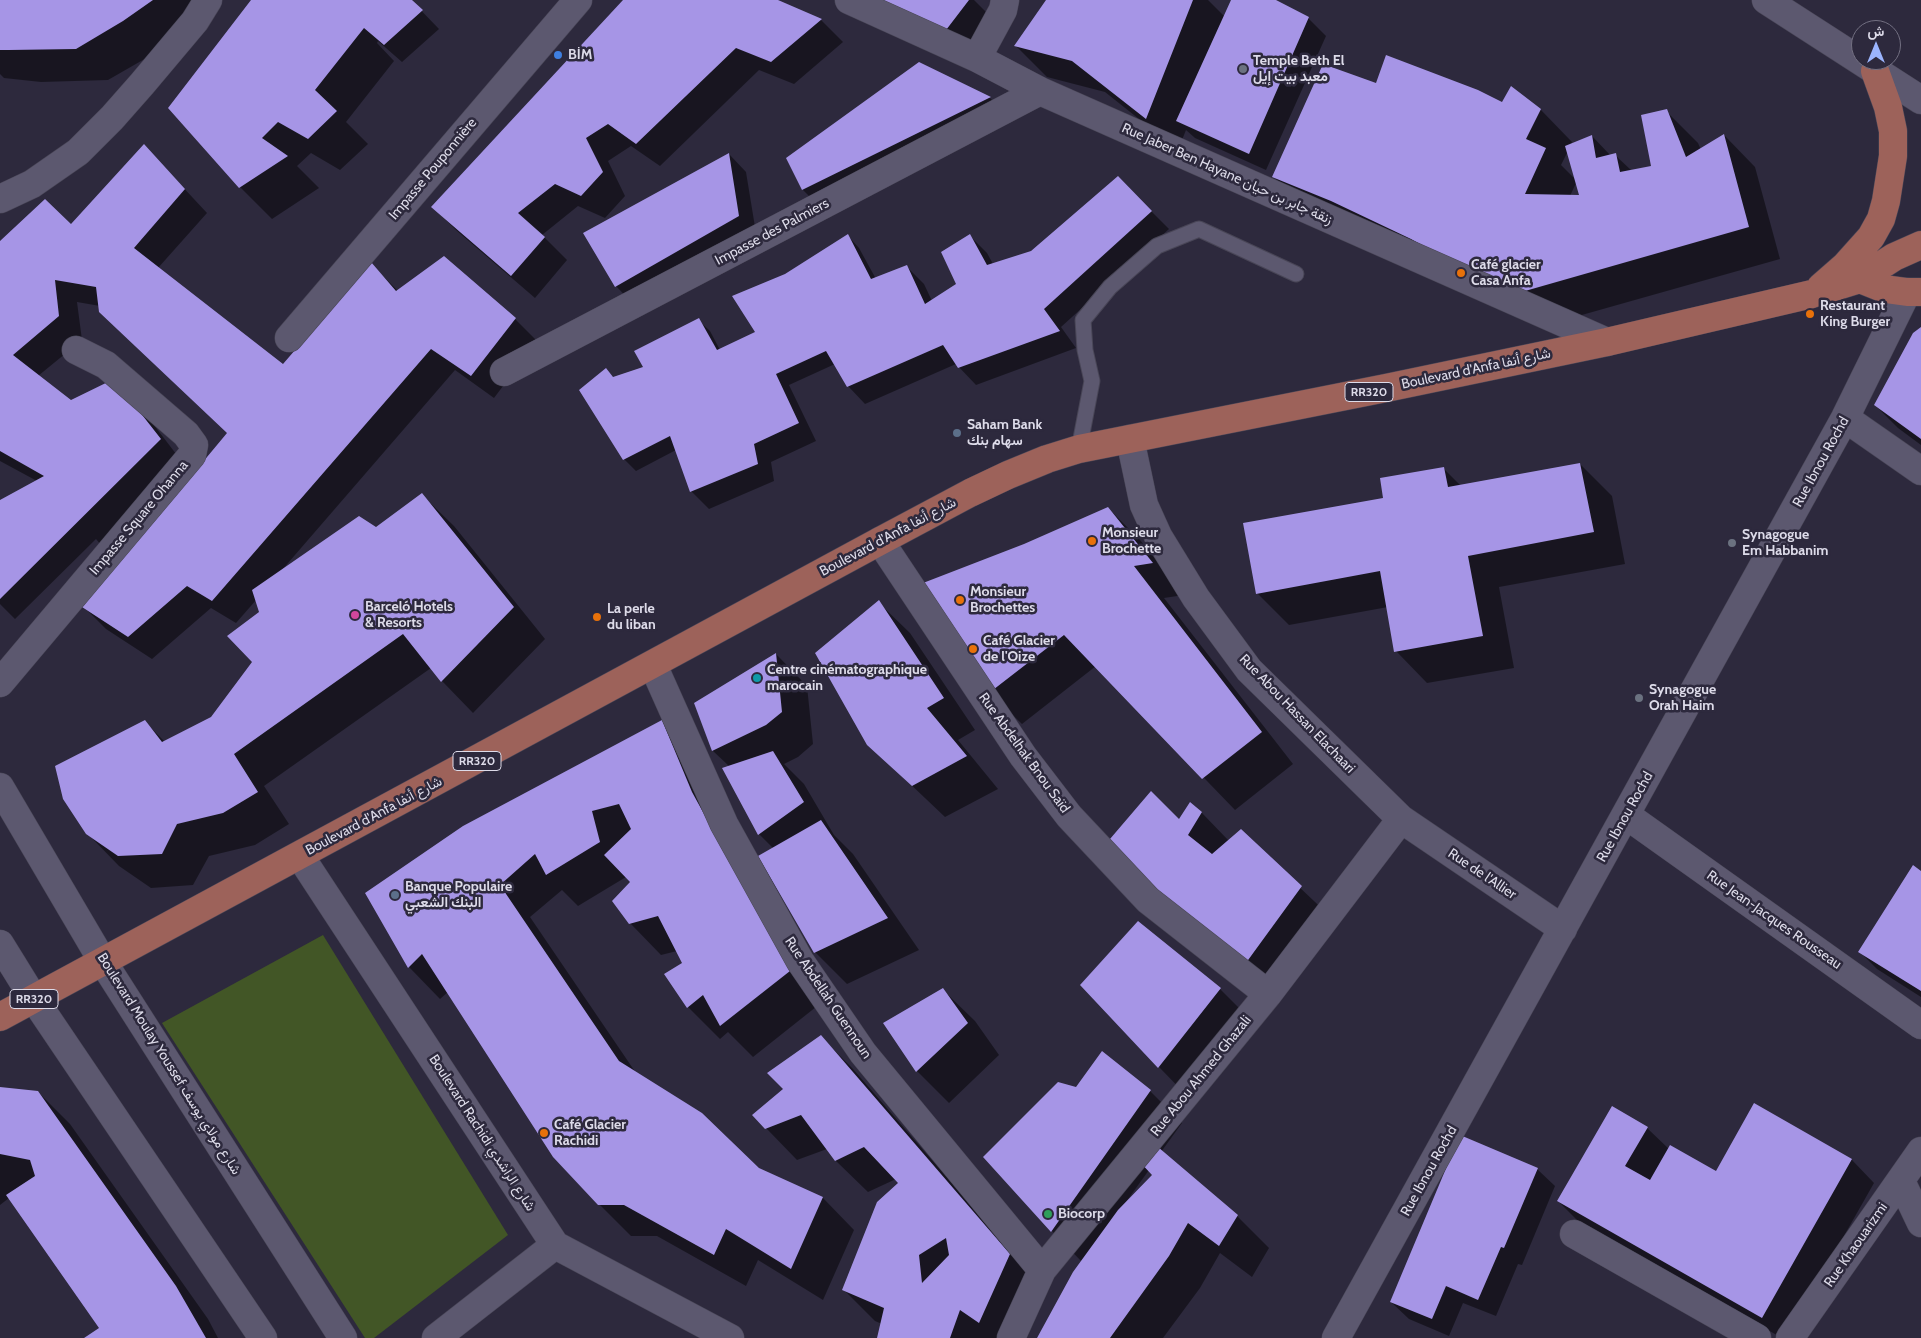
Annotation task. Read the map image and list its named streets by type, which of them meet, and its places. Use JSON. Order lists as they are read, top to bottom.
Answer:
{
  "streets": {
    "main road": ["Boulevard d'Anfa شارع أنفا", "RR320"],
    "street": [
      "Impasse Pouponnière",
      "Rue Jaber Ben Hayane زنقة جابر بن حيان",
      "Impasse des Palmiers",
      "Rue Ibnou Rochd",
      "Impasse Square Ohanna",
      "Rue Abou Hassan Elachaari",
      "Rue Abdelhak Bnou Saïd",
      "Rue de l'Allier",
      "Rue Jean-Jacques Rousseau",
      "Rue Abdellah Guennoun",
      "Boulevard Moulay Youssef شارع مولاي يوسف",
      "Rue Abou Ahmed Ghazali",
      "Boulevard Rachidi شارع الراشدي",
      "Rue Khaouarizmi"
    ]
  },
  "crossings": [
    ["Rue Jaber Ben Hayane زنقة جابر بن حيان", "Impasse des Palmiers"],
    ["Rue Jaber Ben Hayane زنقة جابر بن حيان", "Boulevard d'Anfa شارع أنفا"],
    ["Boulevard d'Anfa شارع أنفا", "Rue Abou Hassan Elachaari"],
    ["Boulevard d'Anfa شارع أنفا", "Rue Abdelhak Bnou Saïd"],
    ["Boulevard d'Anfa شارع أنفا", "Rue Abdellah Guennoun"],
    ["Boulevard d'Anfa شارع أنفا", "Boulevard Moulay Youssef شارع مولاي يوسف"],
    ["Boulevard d'Anfa شارع أنفا", "Boulevard Rachidi شارع الراشدي"],
    ["Rue Ibnou Rochd", "Rue de l'Allier"],
    ["Rue Ibnou Rochd", "Rue Jean-Jacques Rousseau"],
    ["Rue Abou Hassan Elachaari", "Rue de l'Allier"],
    ["Rue Abou Hassan Elachaari", "Rue Abou Ahmed Ghazali"],
    ["Rue Abdelhak Bnou Saïd", "Rue Abou Ahmed Ghazali"],
    ["Rue de l'Allier", "Rue Abou Ahmed Ghazali"],
    ["Rue Abdellah Guennoun", "Rue Abou Ahmed Ghazali"]
  ],
  "places": [
    "BİM",
    "Temple Beth El معبد بيت إيل",
    "Café glacier Casa Anfa",
    "Restaurant King Burger",
    "Saham Bank سهام بنك",
    "Monsieur Brochette",
    "Synagogue Em Habbanim",
    "Monsieur Brochettes",
    "Barceló Hotels & Resorts",
    "La perle du liban",
    "Café Glacier de l'Oize",
    "Centre cinématographique marocain",
    "Synagogue Orah Haim",
    "Banque Populaire البنك الشعبي",
    "Café Glacier Rachidi",
    "Biocorp"
  ],
  "north": "top"
}
